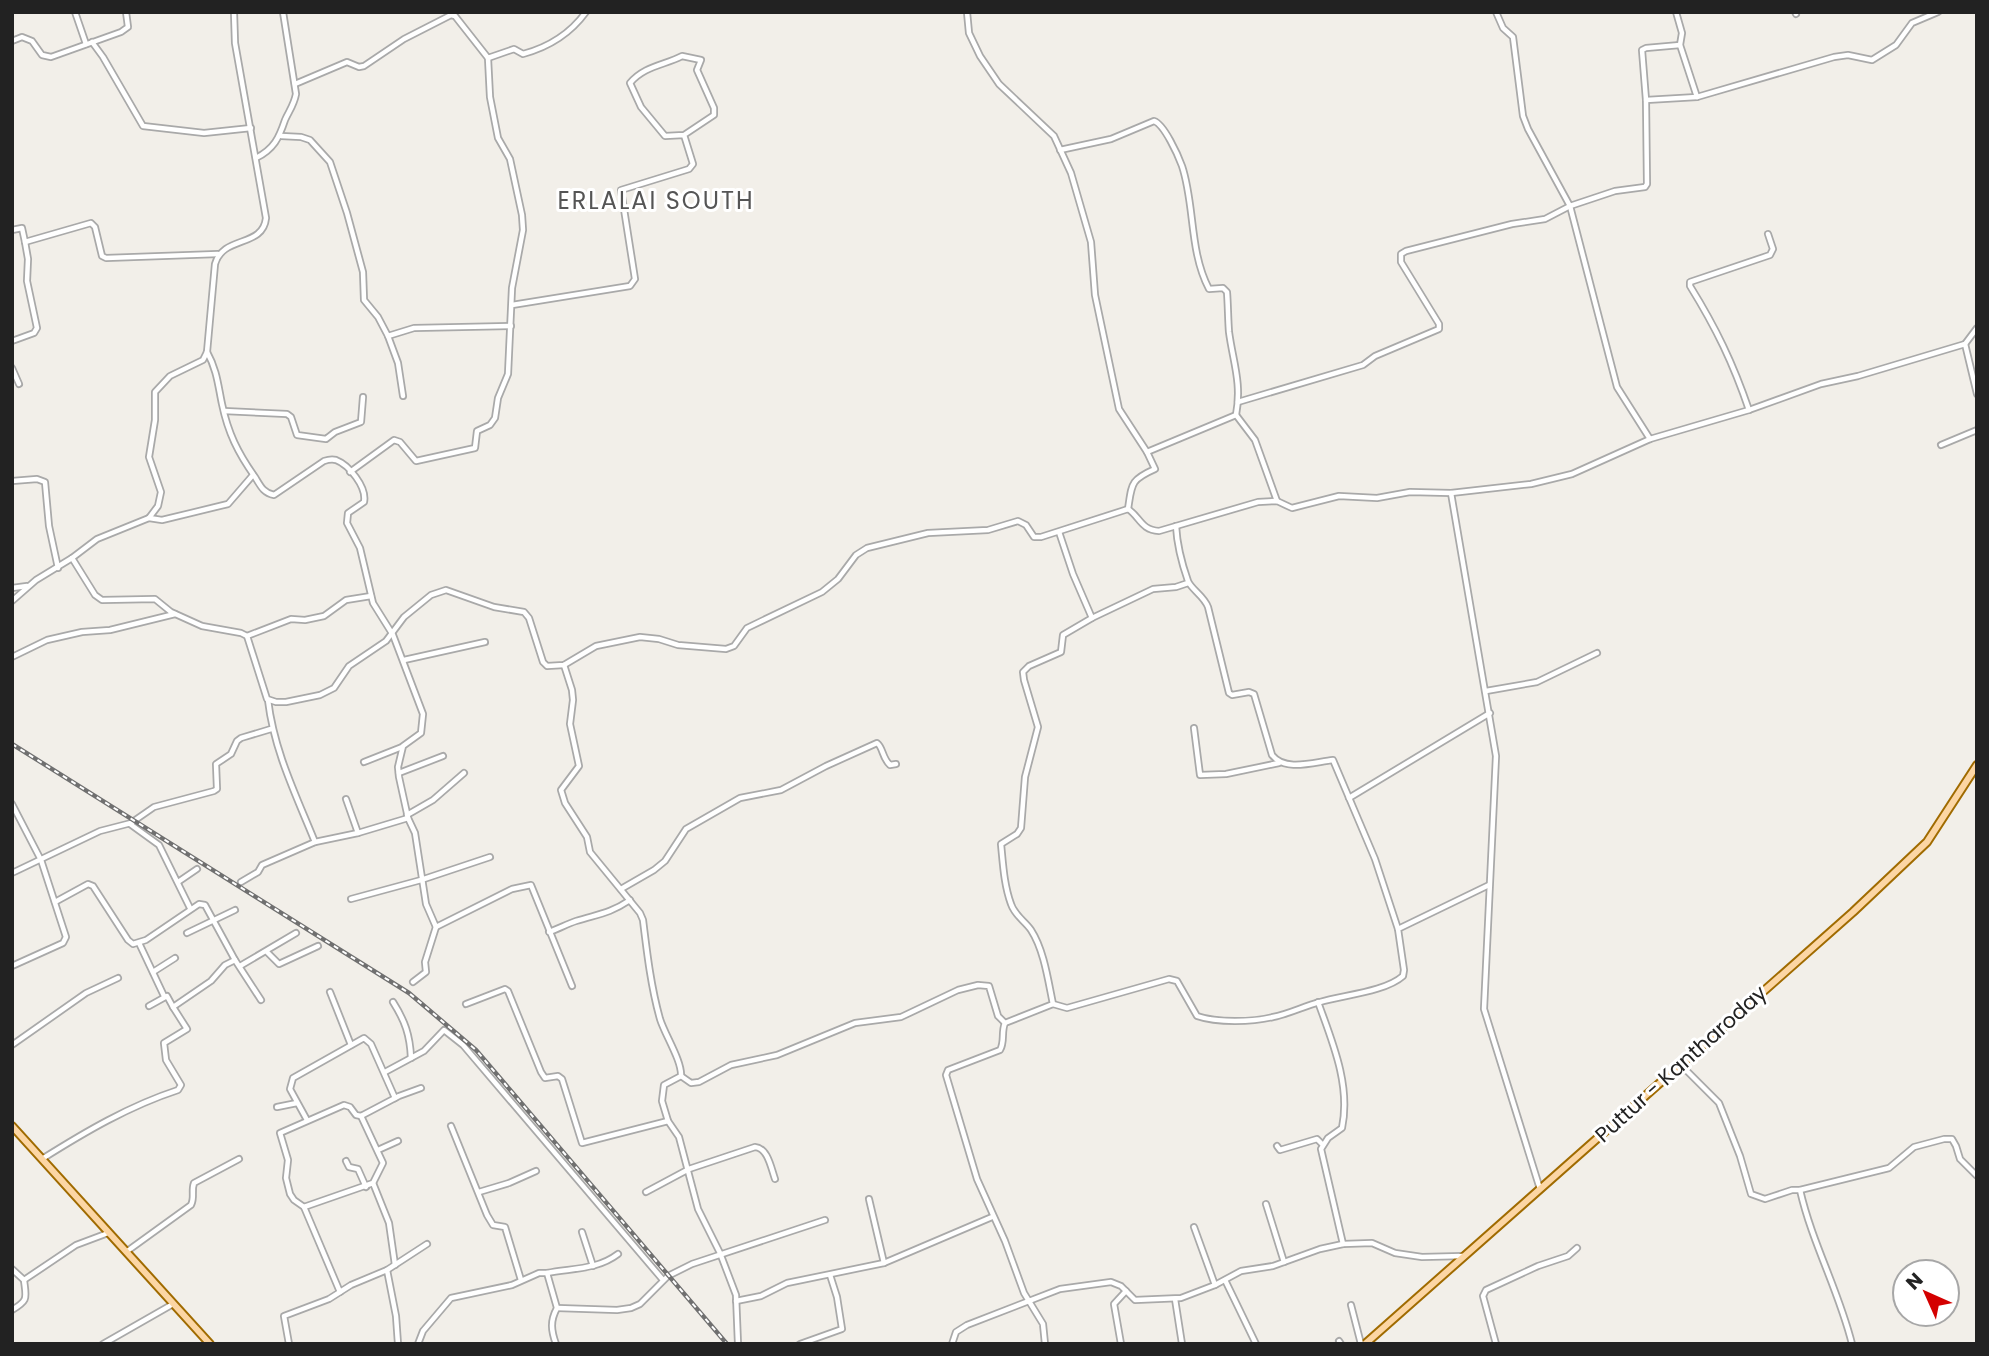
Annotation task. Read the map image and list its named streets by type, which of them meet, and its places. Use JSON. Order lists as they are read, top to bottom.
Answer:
{
  "streets": {
    "main road": ["Puttur - Kantharoday"]
  },
  "districts": ["ERLALAI SOUTH"],
  "north": "top left"
}
